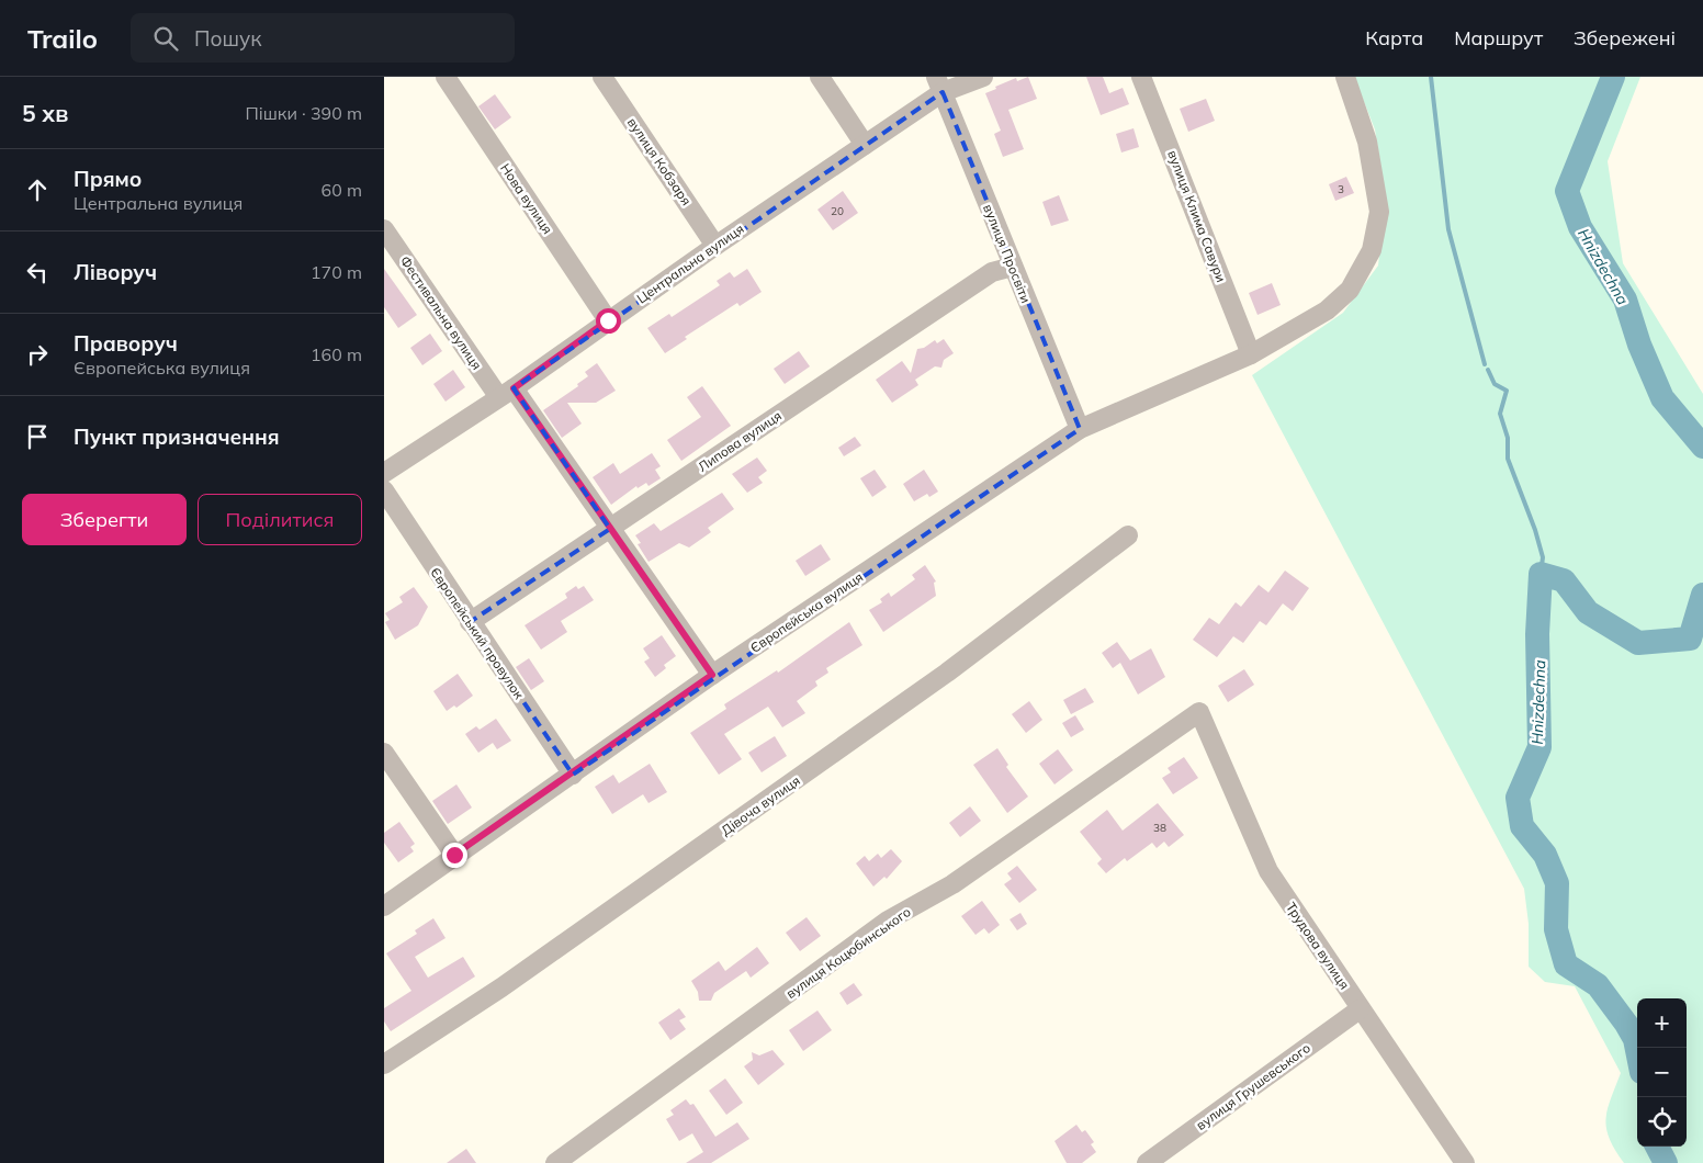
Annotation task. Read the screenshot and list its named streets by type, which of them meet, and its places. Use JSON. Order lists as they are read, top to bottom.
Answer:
{
  "streets": {
    "street": [
      "вулиця Кобзаря",
      "Нова вулиця",
      "вулиця Клима Савури",
      "вулиця Просвіти",
      "Центральна вулиця",
      "Фестивальна вулиця",
      "Липова вулиця",
      "Європейська вулиця",
      "Європейський провулок",
      "Дівоча вулиця",
      "Трудова вулиця",
      "вулиця Коцюбинського",
      "вулиця Грушевського"
    ]
  },
  "crossings": [
    ["вулиця Кобзаря", "Центральна вулиця"],
    ["Нова вулиця", "Центральна вулиця"],
    ["вулиця Клима Савури", "Європейська вулиця"],
    ["вулиця Просвіти", "Центральна вулиця"],
    ["вулиця Просвіти", "Липова вулиця"],
    ["вулиця Просвіти", "Європейська вулиця"],
    ["Центральна вулиця", "Фестивальна вулиця"],
    ["Фестивальна вулиця", "Липова вулиця"],
    ["Фестивальна вулиця", "Європейська вулиця"],
    ["Липова вулиця", "Європейський провулок"],
    ["Європейська вулиця", "Європейський провулок"],
    ["Трудова вулиця", "вулиця Коцюбинського"],
    ["Трудова вулиця", "вулиця Грушевського"]
  ],
  "water": ["Hnizdechna"],
  "house_numbers": ["3", "20", "38"],
  "page": {
    "header": "Trailo",
    "search": "Пошук",
    "nav": ["Карта", "Маршрут", "Збережені"],
    "heading": ["5 хв", "Пішки · 390 m"],
    "list": [
      ["Прямо", "Центральна вулиця", "60 m"],
      ["Ліворуч", "170 m"],
      ["Праворуч", "Європейська вулиця", "160 m"],
      "Пункт призначення"
    ],
    "buttons": ["Зберегти", "Поділитися"],
    "map_buttons": ["+", "−"]
  }
}
